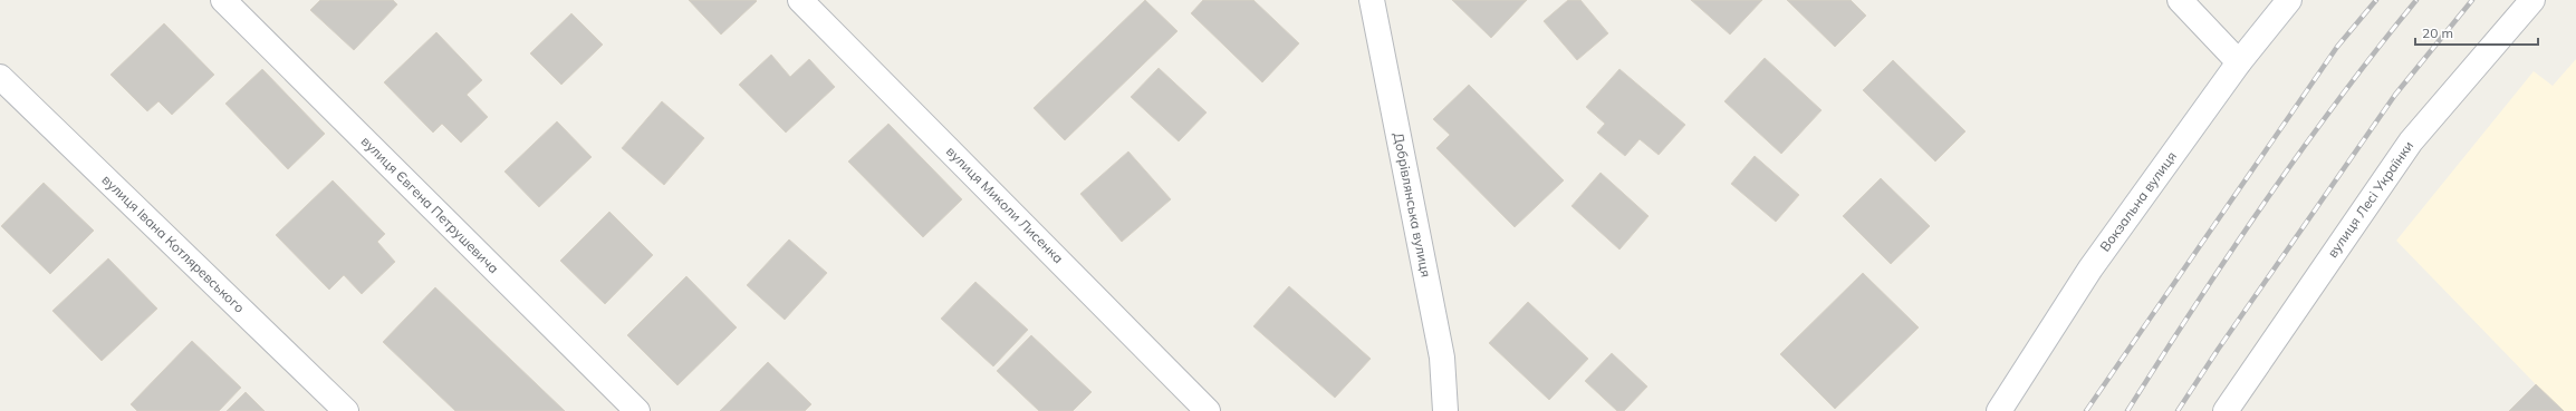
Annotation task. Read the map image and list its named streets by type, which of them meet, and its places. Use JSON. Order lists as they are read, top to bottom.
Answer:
{
  "streets": {
    "street": [
      "вулиця Лесі Українки",
      "Вокзальна вулиця",
      "вулиця Євгена Петрушевича",
      "вулиця Миколи Лисенка",
      "Добрівлянська вулиця",
      "вулиця Івана Котляревського"
    ]
  },
  "scale_bar": "20 m"
}
